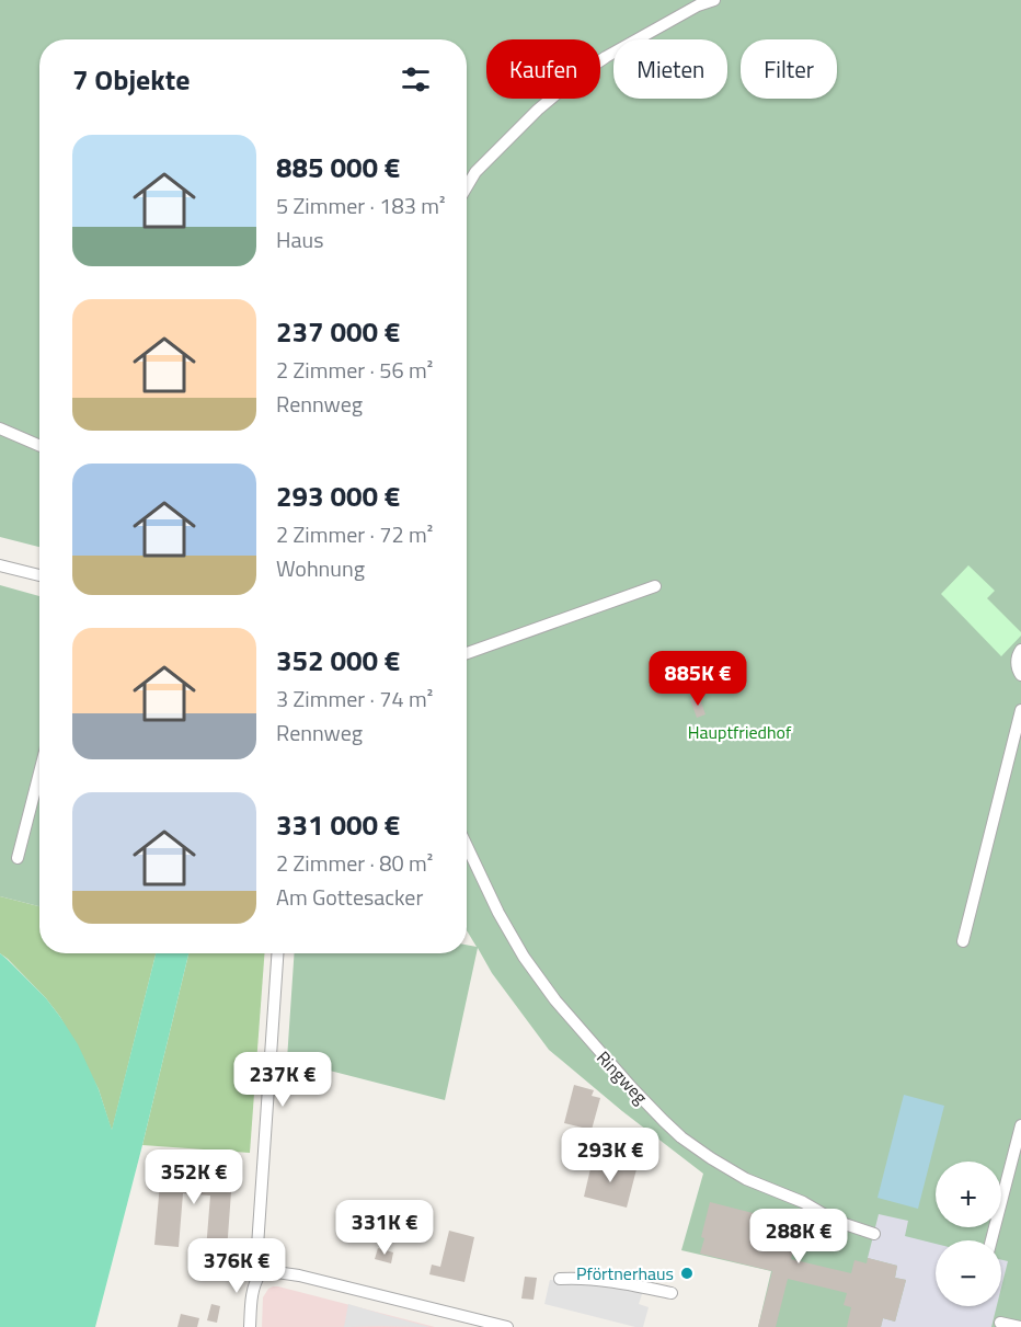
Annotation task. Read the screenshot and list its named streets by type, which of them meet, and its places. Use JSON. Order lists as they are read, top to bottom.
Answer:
{
  "streets": {
    "street": ["Ringweg"]
  },
  "parks": ["Hauptfriedhof"],
  "places": ["Pförtnerhaus"],
  "page": {
    "chip": ["Kaufen", "Mieten", "Filter"],
    "heading": "7 Objekte",
    "list": [
      {
        "name": "885 000 €",
        "note": "5 Zimmer · 183 m² · Haus"
      },
      {
        "name": "237 000 €",
        "note": "2 Zimmer · 56 m² · Rennweg"
      },
      {
        "name": "293 000 €",
        "note": "2 Zimmer · 72 m² · Wohnung"
      },
      {
        "name": "352 000 €",
        "note": "3 Zimmer · 74 m² · Rennweg"
      },
      {
        "name": "331 000 €",
        "note": "2 Zimmer · 80 m² · Am Gottesacker"
      }
    ],
    "price": [
      "885K €",
      "237K €",
      "293K €",
      "352K €",
      "331K €",
      "288K €",
      "376K €"
    ],
    "map_buttons": ["+", "−"]
  }
}
